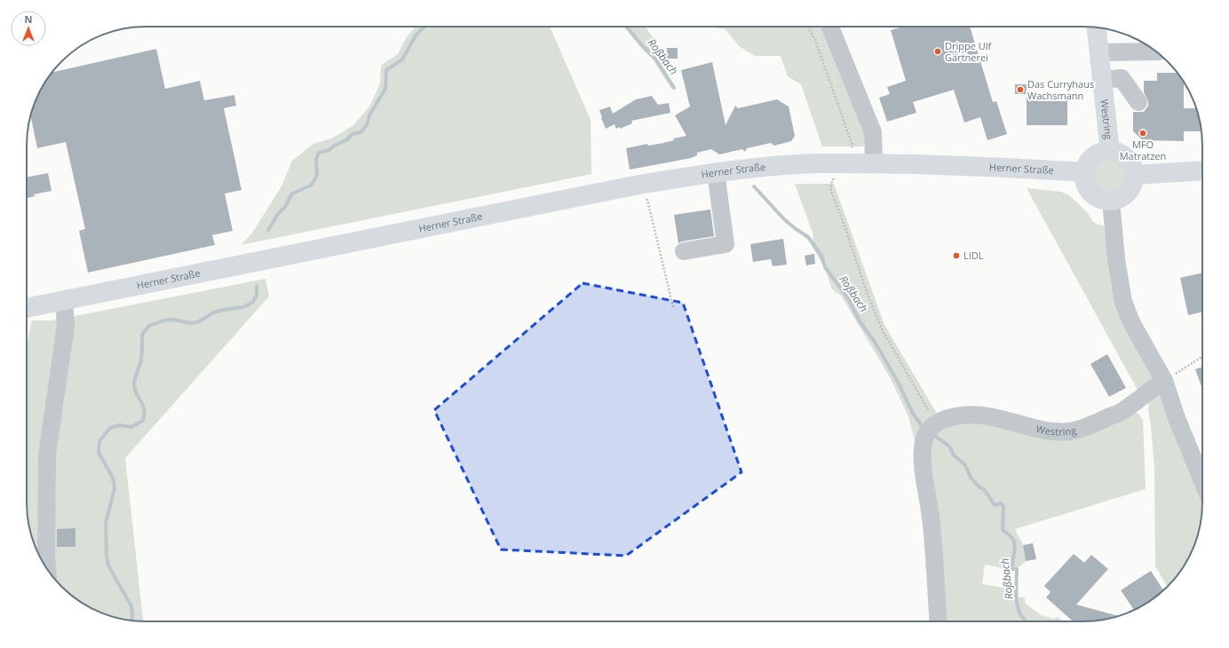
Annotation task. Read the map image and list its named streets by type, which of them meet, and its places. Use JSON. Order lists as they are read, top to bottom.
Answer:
{
  "streets": {
    "main road": ["Westring", "Herner Straße"]
  },
  "crossings": [
    ["Westring", "Herner Straße"]
  ],
  "water": ["Roßbach"],
  "places": [
    "Drippe Ulf Gärtnerei",
    "Das Curryhaus Wachsmann",
    "MFO Matratzen",
    "LIDL"
  ],
  "north": "top"
}
